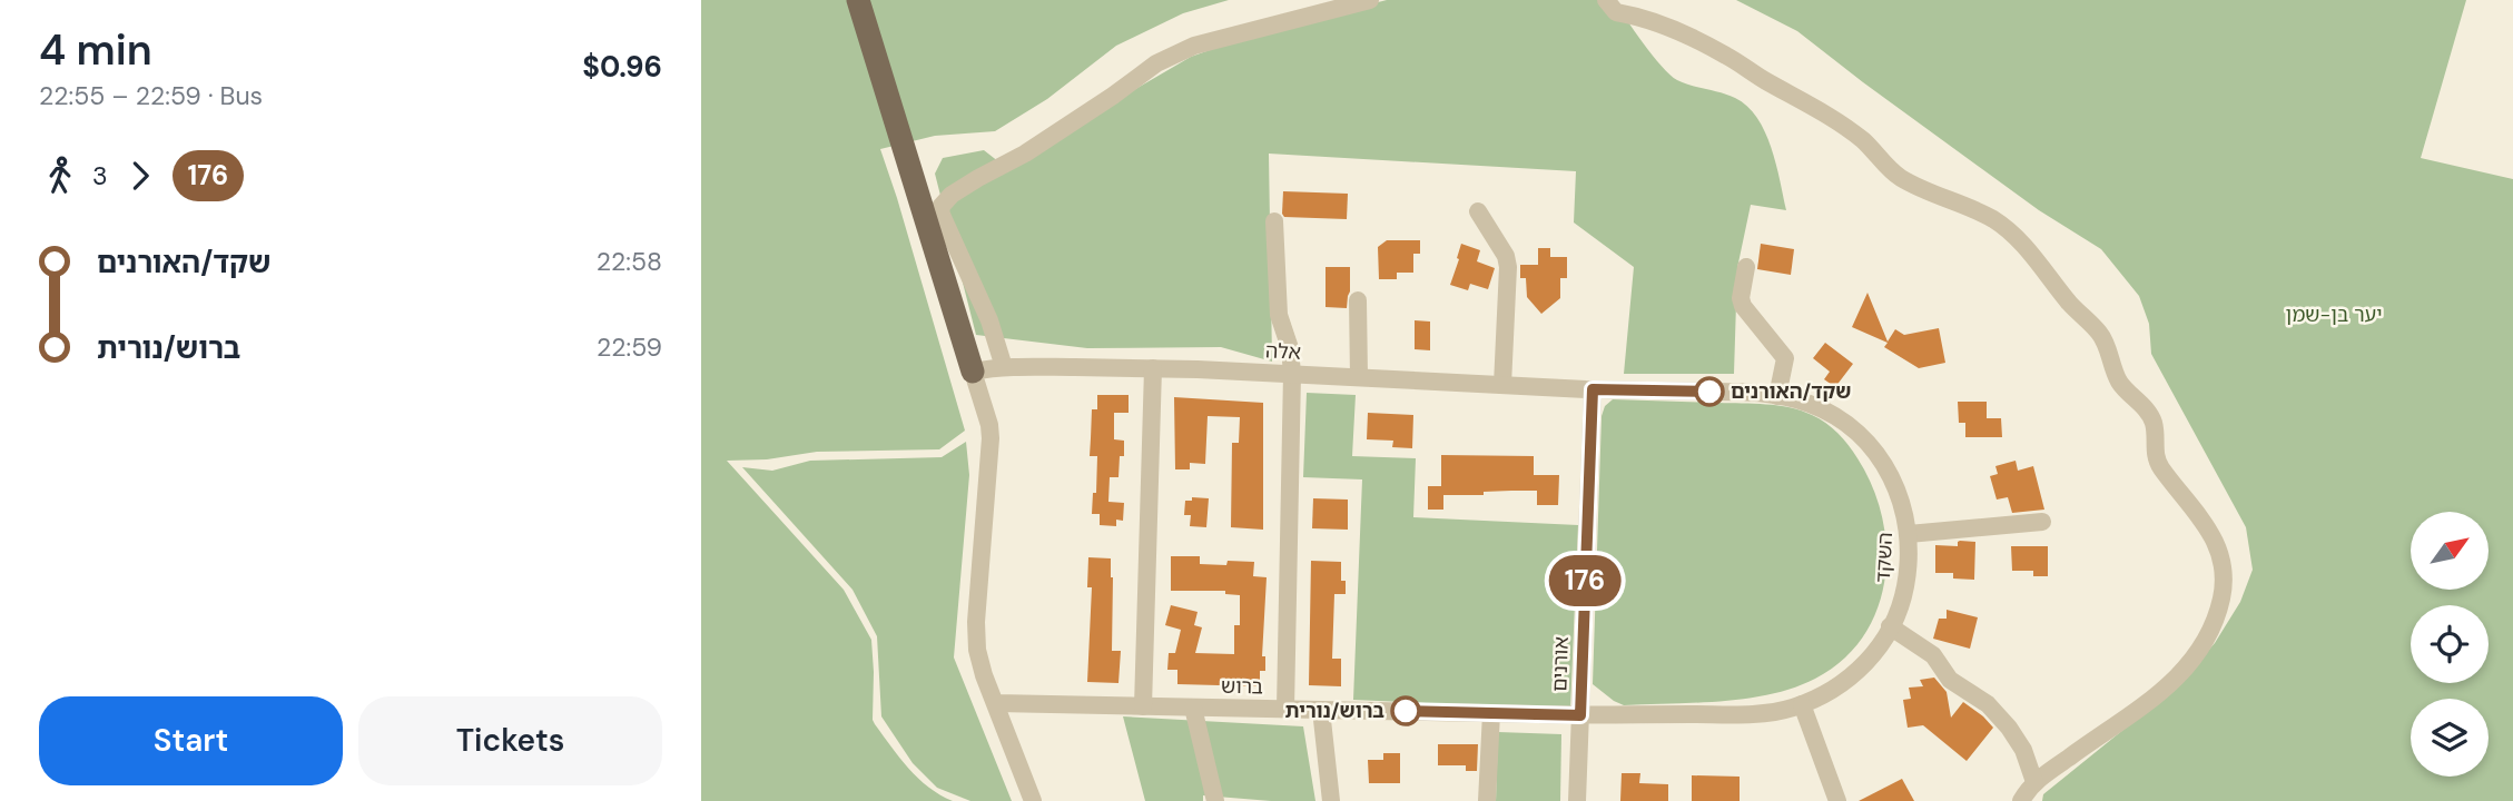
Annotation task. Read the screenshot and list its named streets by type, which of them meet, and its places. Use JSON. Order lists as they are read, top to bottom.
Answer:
{
  "streets": {
    "street": [
      "אלה",
      "השקד",
      "אורנים",
      "ברוש"
    ]
  },
  "crossings": [
    ["אלה", "השקד"],
    ["אלה", "אורנים"],
    ["השקד", "אורנים"],
    ["השקד", "ברוש"],
    ["אורנים", "ברוש"]
  ],
  "parks": ["יער בן-שמן"],
  "places": ["שקד/האורנים", "ברוש/נורית"],
  "lines": ["bus line 176"],
  "north": "top right",
  "page": {
    "heading": ["4 min", "22:55 – 22:59 · Bus", "$0.96"],
    "on_map": "176",
    "legs": ["3", "176"],
    "list": [
      {
        "name": "שקד/האורנים",
        "value": "22:58"
      },
      {
        "name": "ברוש/נורית",
        "value": "22:59"
      }
    ],
    "buttons": ["Start", "Tickets"]
  }
}
